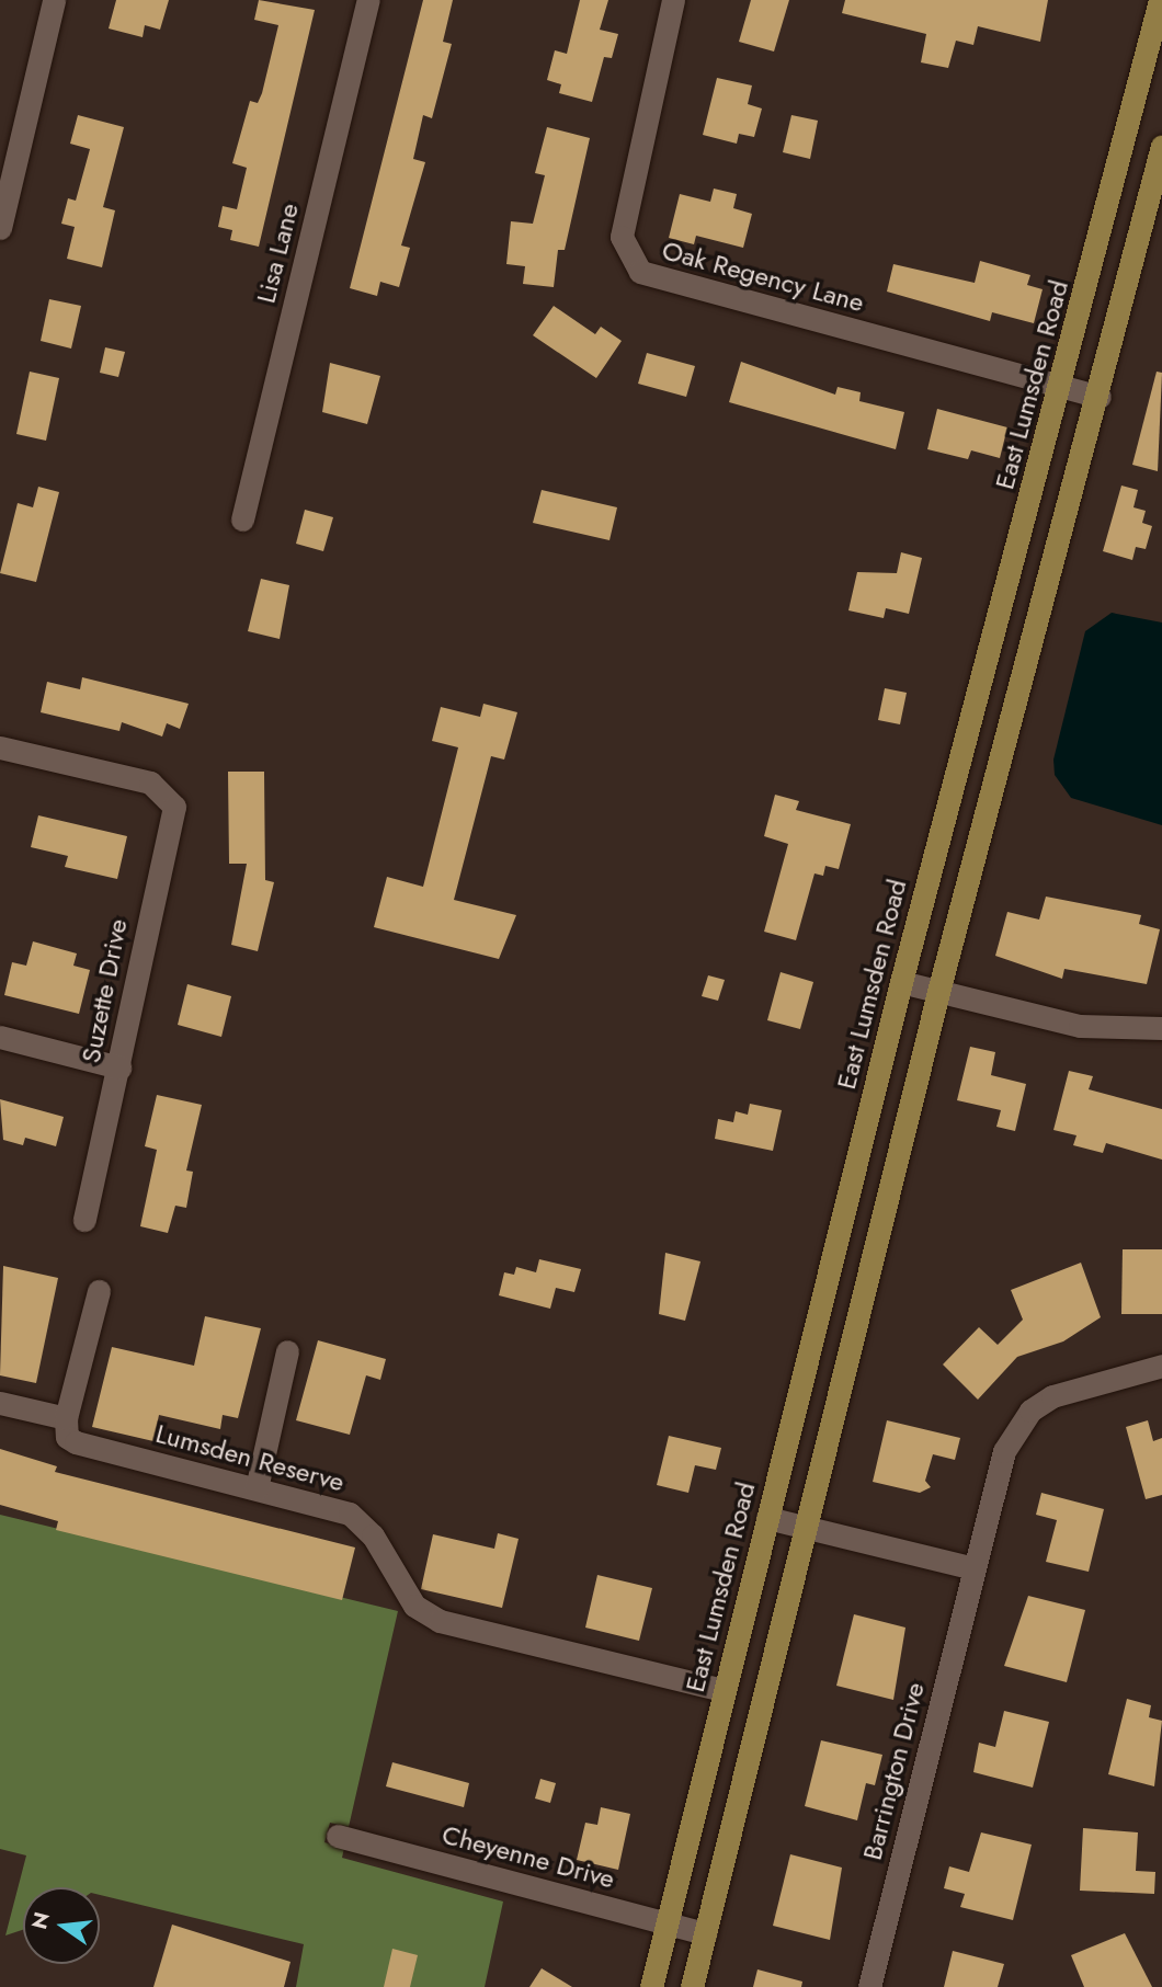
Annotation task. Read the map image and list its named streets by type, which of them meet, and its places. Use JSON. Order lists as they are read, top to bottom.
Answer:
{
  "streets": {
    "main road": ["East Lumsden Road"],
    "street": [
      "Lisa Lane",
      "Oak Regency Lane",
      "Suzette Drive",
      "Lumsden Reserve",
      "Barrington Drive",
      "Cheyenne Drive"
    ]
  },
  "crossings": [
    ["Oak Regency Lane", "East Lumsden Road"],
    ["East Lumsden Road", "Lumsden Reserve"],
    ["East Lumsden Road", "Cheyenne Drive"]
  ],
  "north": "left"
}
